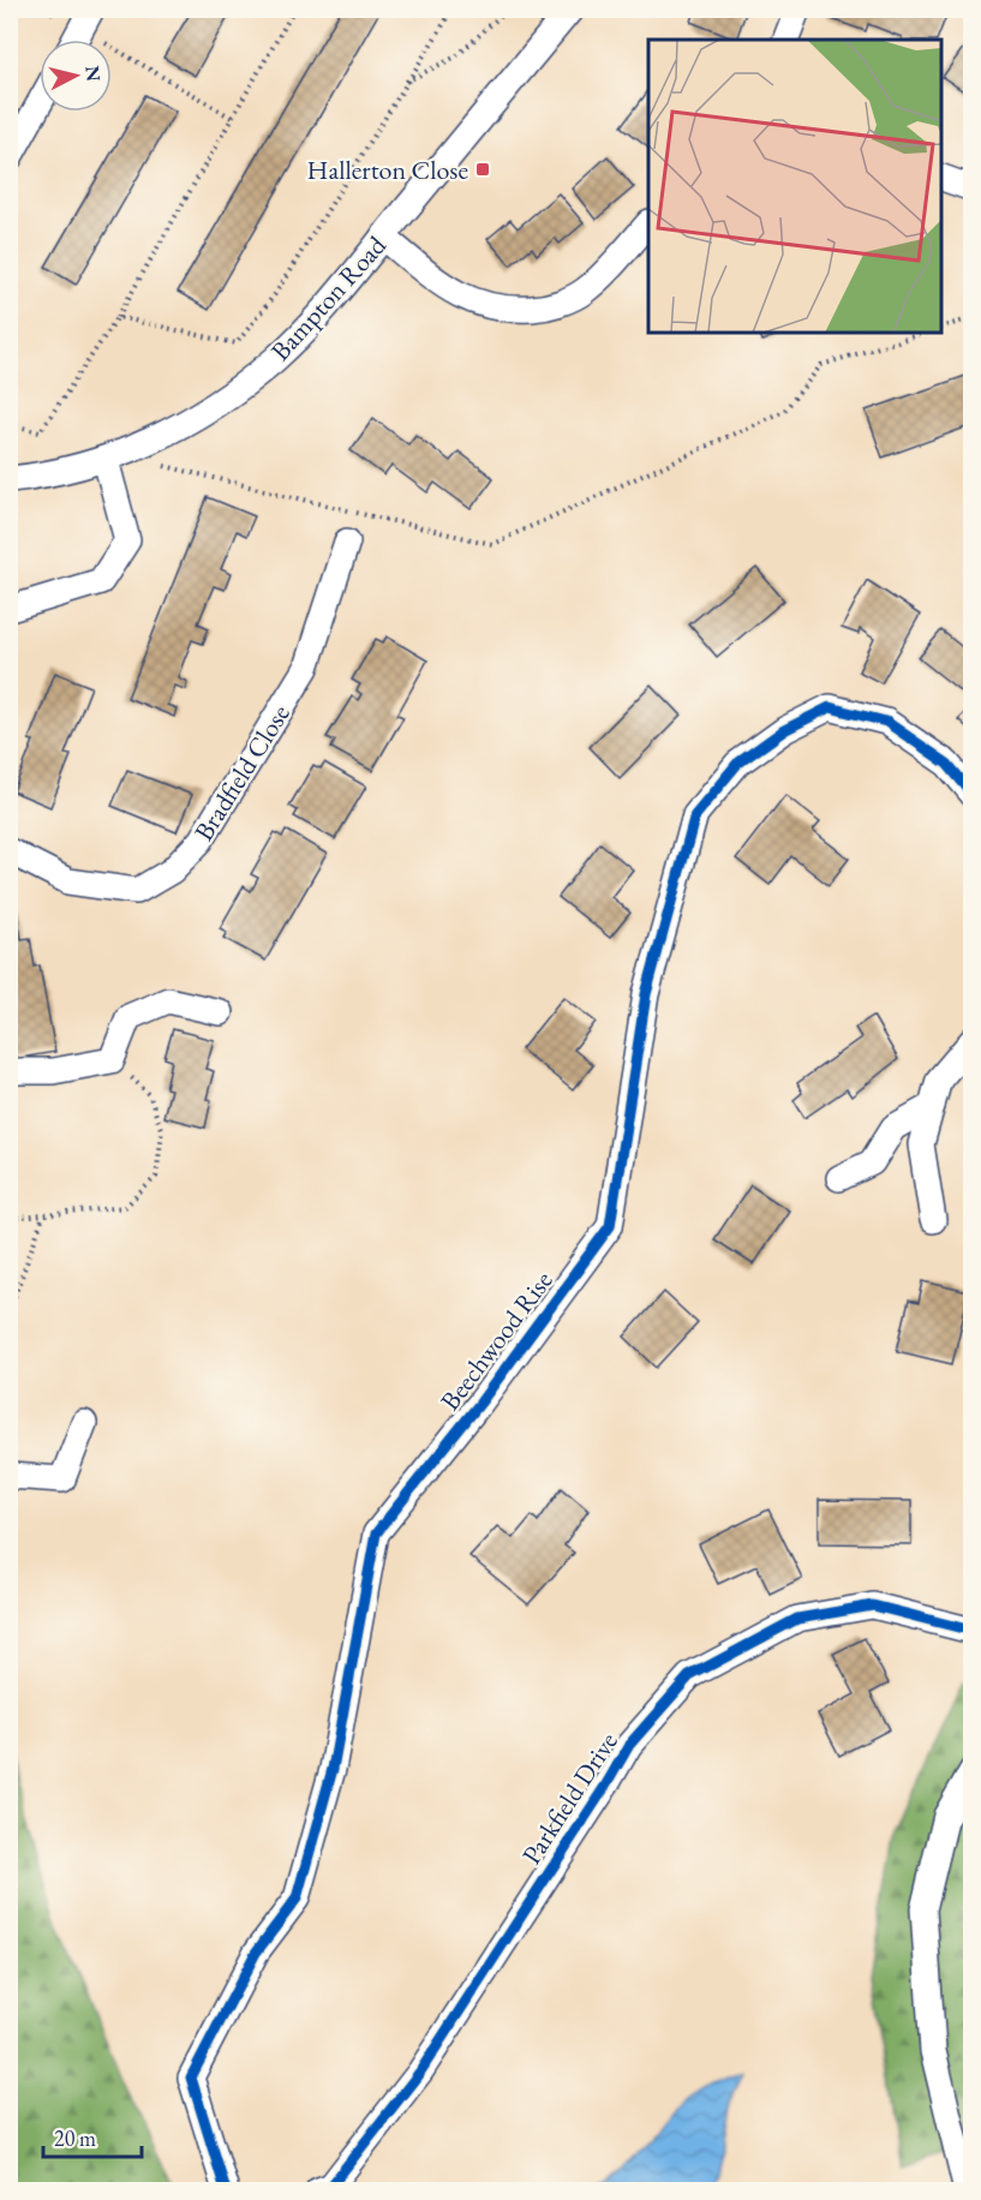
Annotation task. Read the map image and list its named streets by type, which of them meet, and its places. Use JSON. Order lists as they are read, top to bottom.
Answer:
{
  "streets": {
    "street": [
      "Bampton Road",
      "Bradfield Close",
      "Beechwood Rise",
      "Parkfield Drive"
    ]
  },
  "places": {
    "transit": ["Hallerton Close"]
  },
  "scale_bar": "20 m",
  "north": "right"
}
